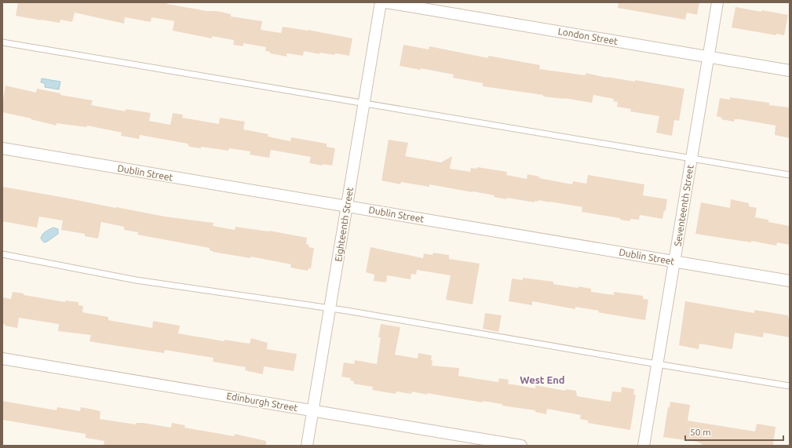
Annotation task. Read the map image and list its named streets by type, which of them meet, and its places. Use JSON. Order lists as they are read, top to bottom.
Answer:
{
  "streets": {
    "street": [
      "London Street",
      "Dublin Street",
      "Seventeenth Street",
      "Eighteenth Street",
      "Edinburgh Street"
    ]
  },
  "crossings": [
    ["London Street", "Seventeenth Street"],
    ["Dublin Street", "Seventeenth Street"],
    ["Dublin Street", "Eighteenth Street"],
    ["Eighteenth Street", "Edinburgh Street"]
  ],
  "districts": ["West End"],
  "scale_bar": "50 m"
}
